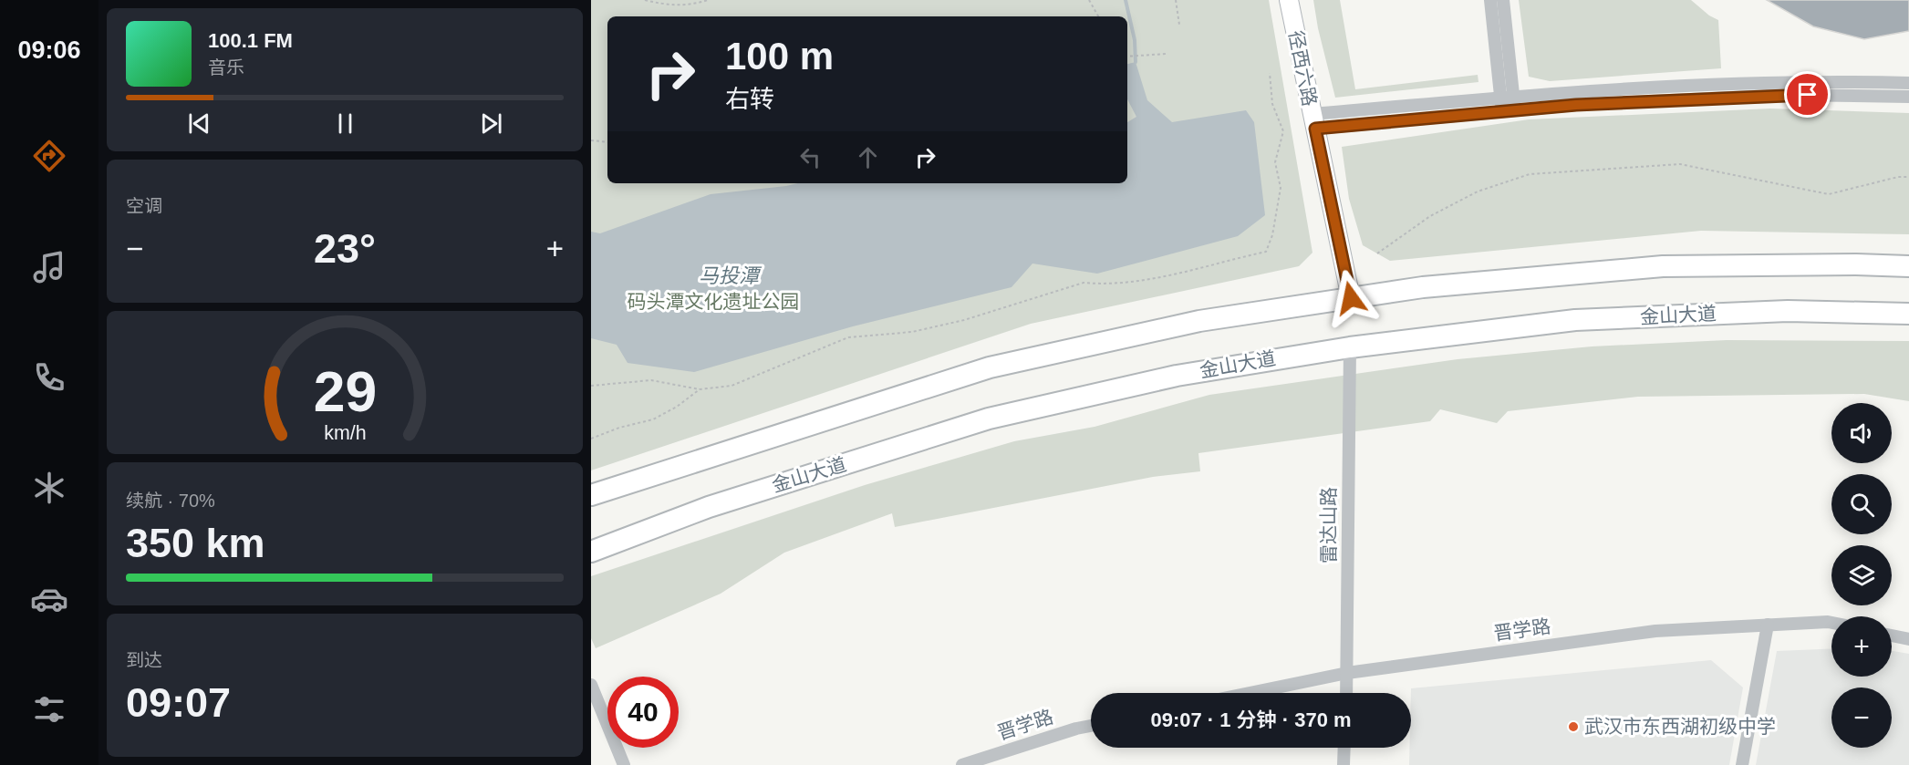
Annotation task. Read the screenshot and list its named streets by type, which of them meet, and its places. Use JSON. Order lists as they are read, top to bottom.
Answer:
{
  "streets": {
    "main road": ["金山大道"],
    "street": ["径西六路", "雷达山路", "晋学路"]
  },
  "crossings": [
    ["金山大道", "雷达山路"],
    ["雷达山路", "晋学路"]
  ],
  "water": ["马投潭"],
  "parks": ["码头潭文化遗址公园"],
  "places": ["武汉市东西湖初级中学"],
  "page": {
    "tabs": "09:06",
    "turn": ["100 m", "右转"],
    "song": ["100.1 FM", "音乐"],
    "tile": [
      "空调",
      ["续航 · 70%", "350 km"],
      ["到达", "09:07"]
    ],
    "heat": ["−", "23°", "+"],
    "map_buttons": ["+", "−"],
    "limit": "40",
    "trip": "09:07 · 1 分钟 · 370 m",
    "gauge": ["29", "km/h"]
  }
}
